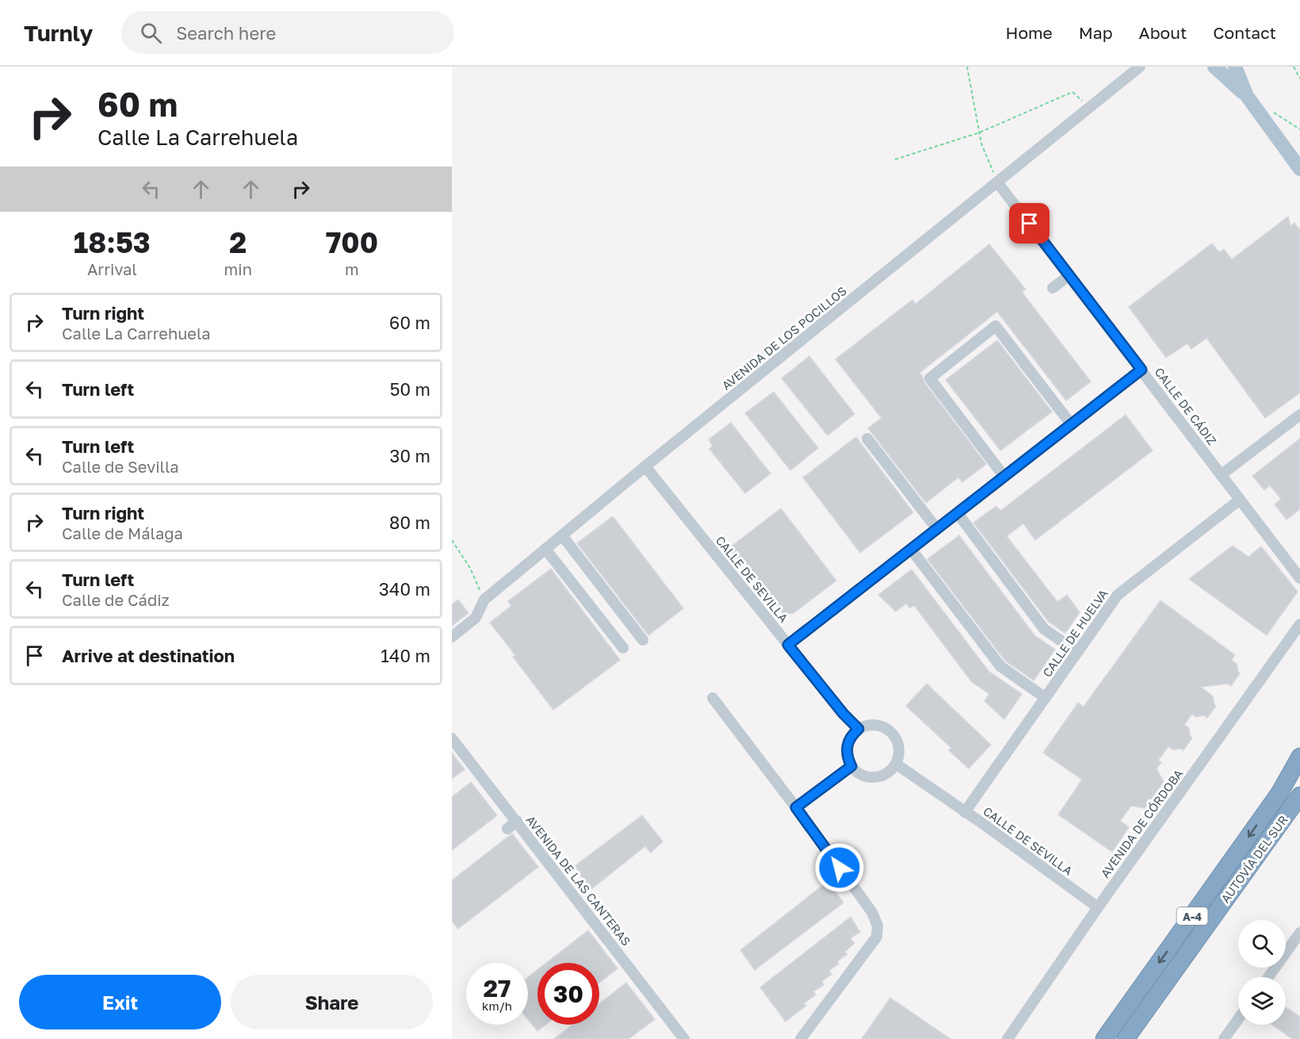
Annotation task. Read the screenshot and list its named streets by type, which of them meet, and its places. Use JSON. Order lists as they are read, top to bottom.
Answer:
{
  "streets": {
    "highway": ["AUTOVÍA DEL SUR", "A-4"],
    "street": [
      "AVENIDA DE LOS POCILLOS",
      "CALLE DE CÁDIZ",
      "CALLE DE SEVILLA",
      "CALLE DE HUELVA",
      "AVENIDA DE CÓRDOBA",
      "AVENIDA DE LAS CANTERAS"
    ]
  },
  "crossings": [
    ["AVENIDA DE LOS POCILLOS", "CALLE DE CÁDIZ"],
    ["AVENIDA DE LOS POCILLOS", "CALLE DE SEVILLA"],
    ["CALLE DE CÁDIZ", "CALLE DE HUELVA"],
    ["CALLE DE SEVILLA", "CALLE DE HUELVA"],
    ["CALLE DE SEVILLA", "AVENIDA DE CÓRDOBA"]
  ],
  "page": {
    "header": "Turnly",
    "search": "Search here",
    "nav": [
      "Home",
      "Map",
      "About",
      "Contact"
    ],
    "turn": ["60 m", "Calle La Carrehuela"],
    "eta": [
      "18:53",
      "Arrival",
      "2",
      "min",
      "700",
      "m"
    ],
    "list": [
      {
        "name": "Turn right",
        "note": "Calle La Carrehuela",
        "value": "60 m"
      },
      {
        "name": "Turn left",
        "value": "50 m"
      },
      {
        "name": "Turn left",
        "note": "Calle de Sevilla",
        "value": "30 m"
      },
      {
        "name": "Turn right",
        "note": "Calle de Málaga",
        "value": "80 m"
      },
      {
        "name": "Turn left",
        "note": "Calle de Cádiz",
        "value": "340 m"
      },
      {
        "name": "Arrive at destination",
        "value": "140 m"
      }
    ],
    "speed": "27 km/h",
    "limit": "30",
    "buttons": ["Exit", "Share"]
  }
}
